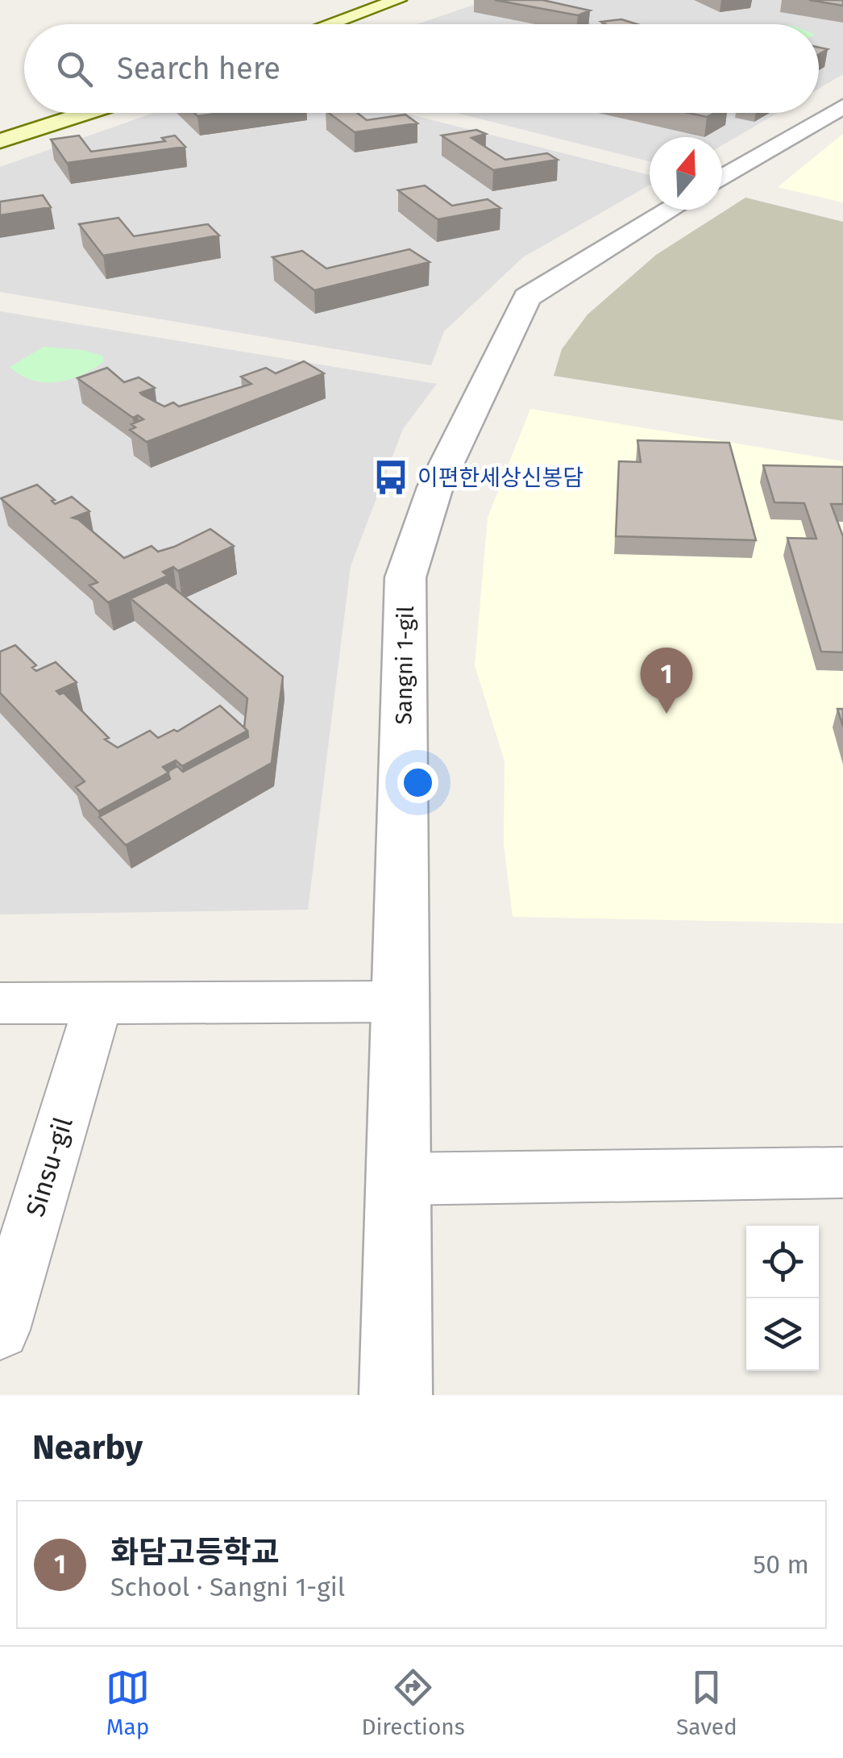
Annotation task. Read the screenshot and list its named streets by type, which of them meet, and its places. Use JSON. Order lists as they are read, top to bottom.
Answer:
{
  "streets": {
    "street": ["Sangni 1-gil", "Sinsu-gil"]
  },
  "places": {
    "bus stop": ["이편한세상신봉담"]
  },
  "north": "top",
  "page": {
    "search": "Search here",
    "pins": "1",
    "heading": "Nearby",
    "list": [
      {
        "mark": "1",
        "name": "화담고등학교",
        "note": "School · Sangni 1-gil",
        "value": "50 m"
      }
    ],
    "nav": ["Map", "Directions", "Saved"]
  }
}
